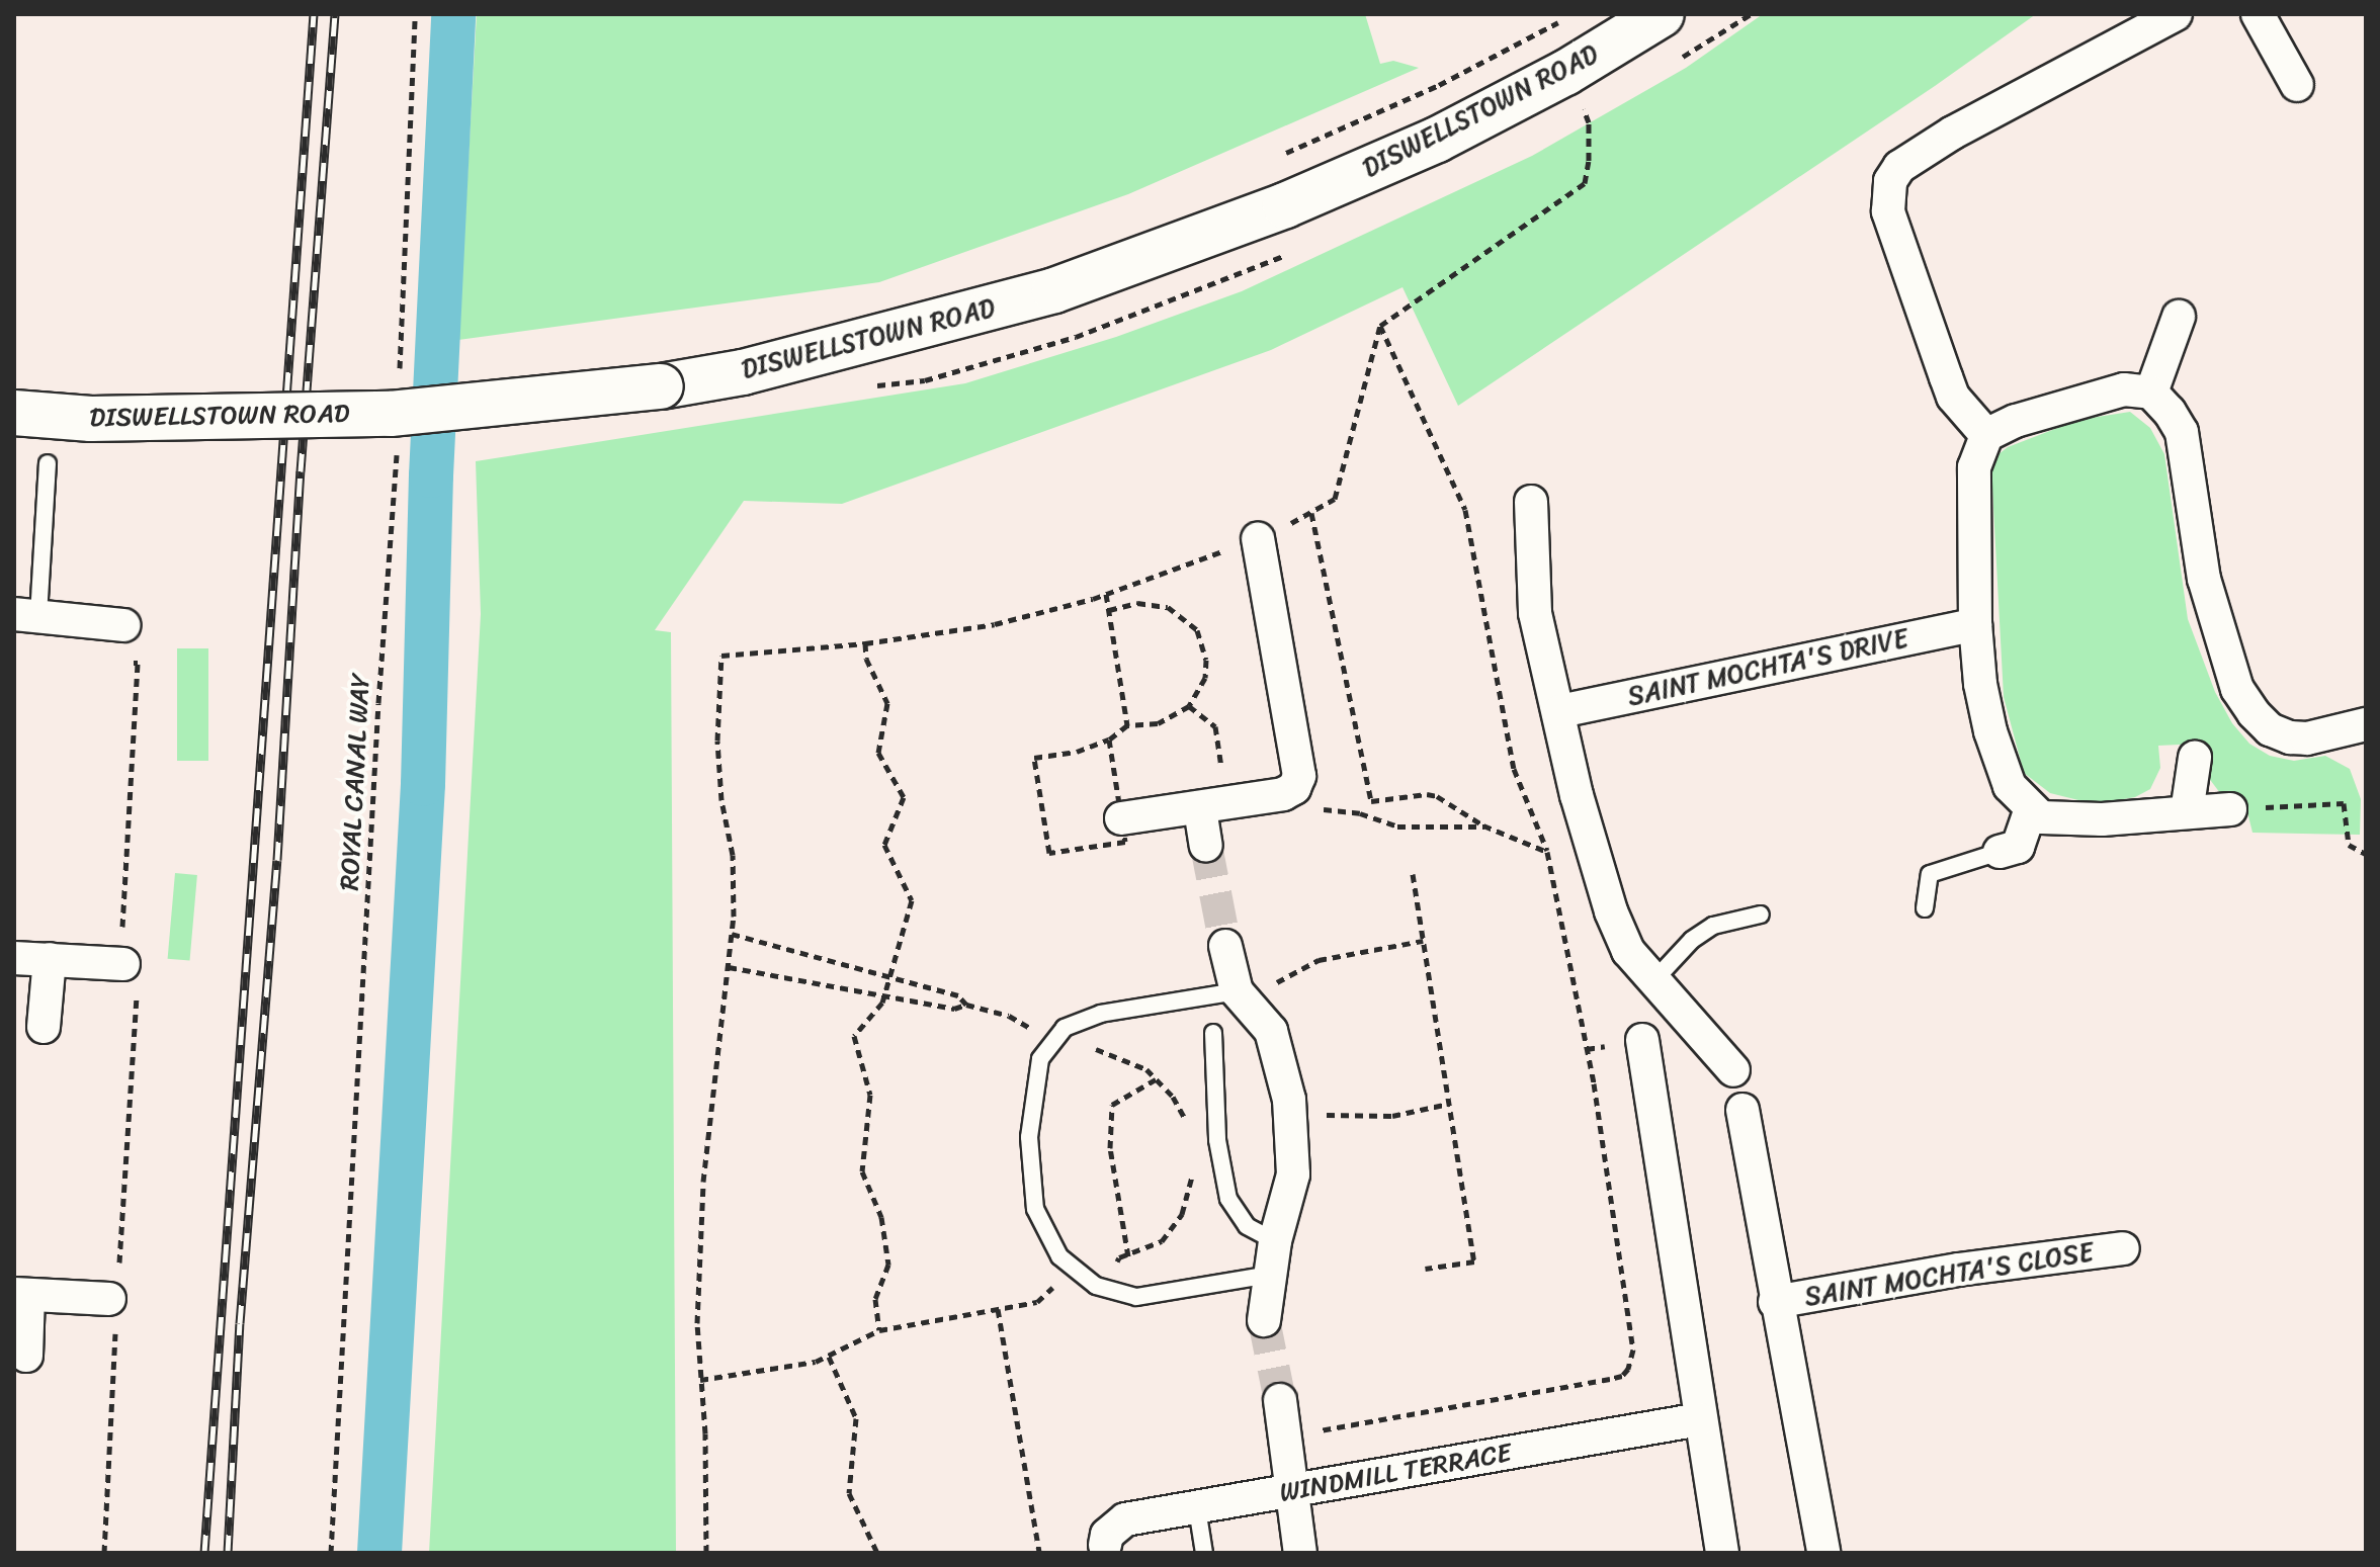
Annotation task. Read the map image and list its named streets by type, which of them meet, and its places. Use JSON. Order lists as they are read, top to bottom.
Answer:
{
  "streets": {
    "street": [
      "DISWELLSTOWN ROAD",
      "SAINT MOCHTA'S DRIVE",
      "SAINT MOCHTA'S CLOSE",
      "WINDMILL TERRACE"
    ],
    "path": ["ROYAL CANAL WAY"]
  }
}
